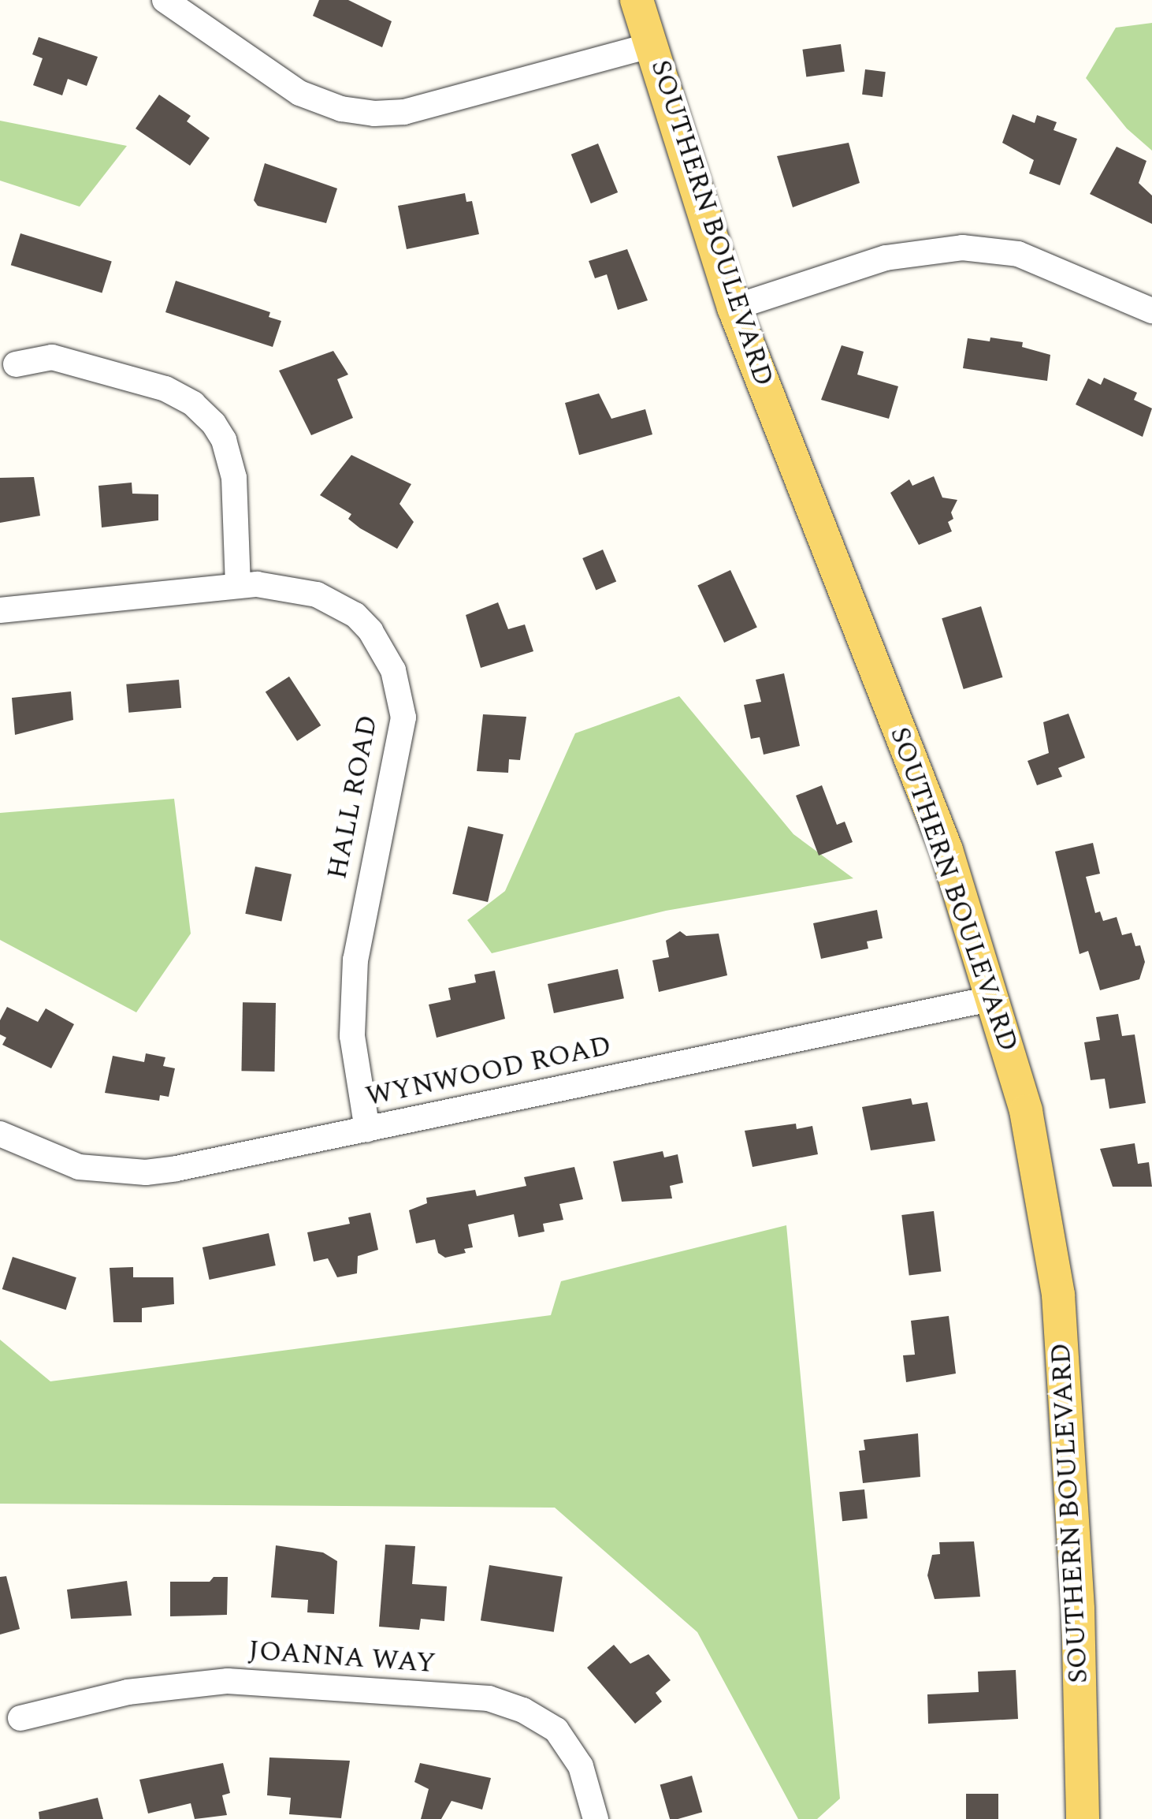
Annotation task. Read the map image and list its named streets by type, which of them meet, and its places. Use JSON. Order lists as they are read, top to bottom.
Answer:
{
  "streets": {
    "main road": ["SOUTHERN BOULEVARD"],
    "street": ["HALL ROAD", "WYNWOOD ROAD", "JOANNA WAY"]
  },
  "crossings": [
    ["SOUTHERN BOULEVARD", "WYNWOOD ROAD"],
    ["HALL ROAD", "WYNWOOD ROAD"]
  ]
}
